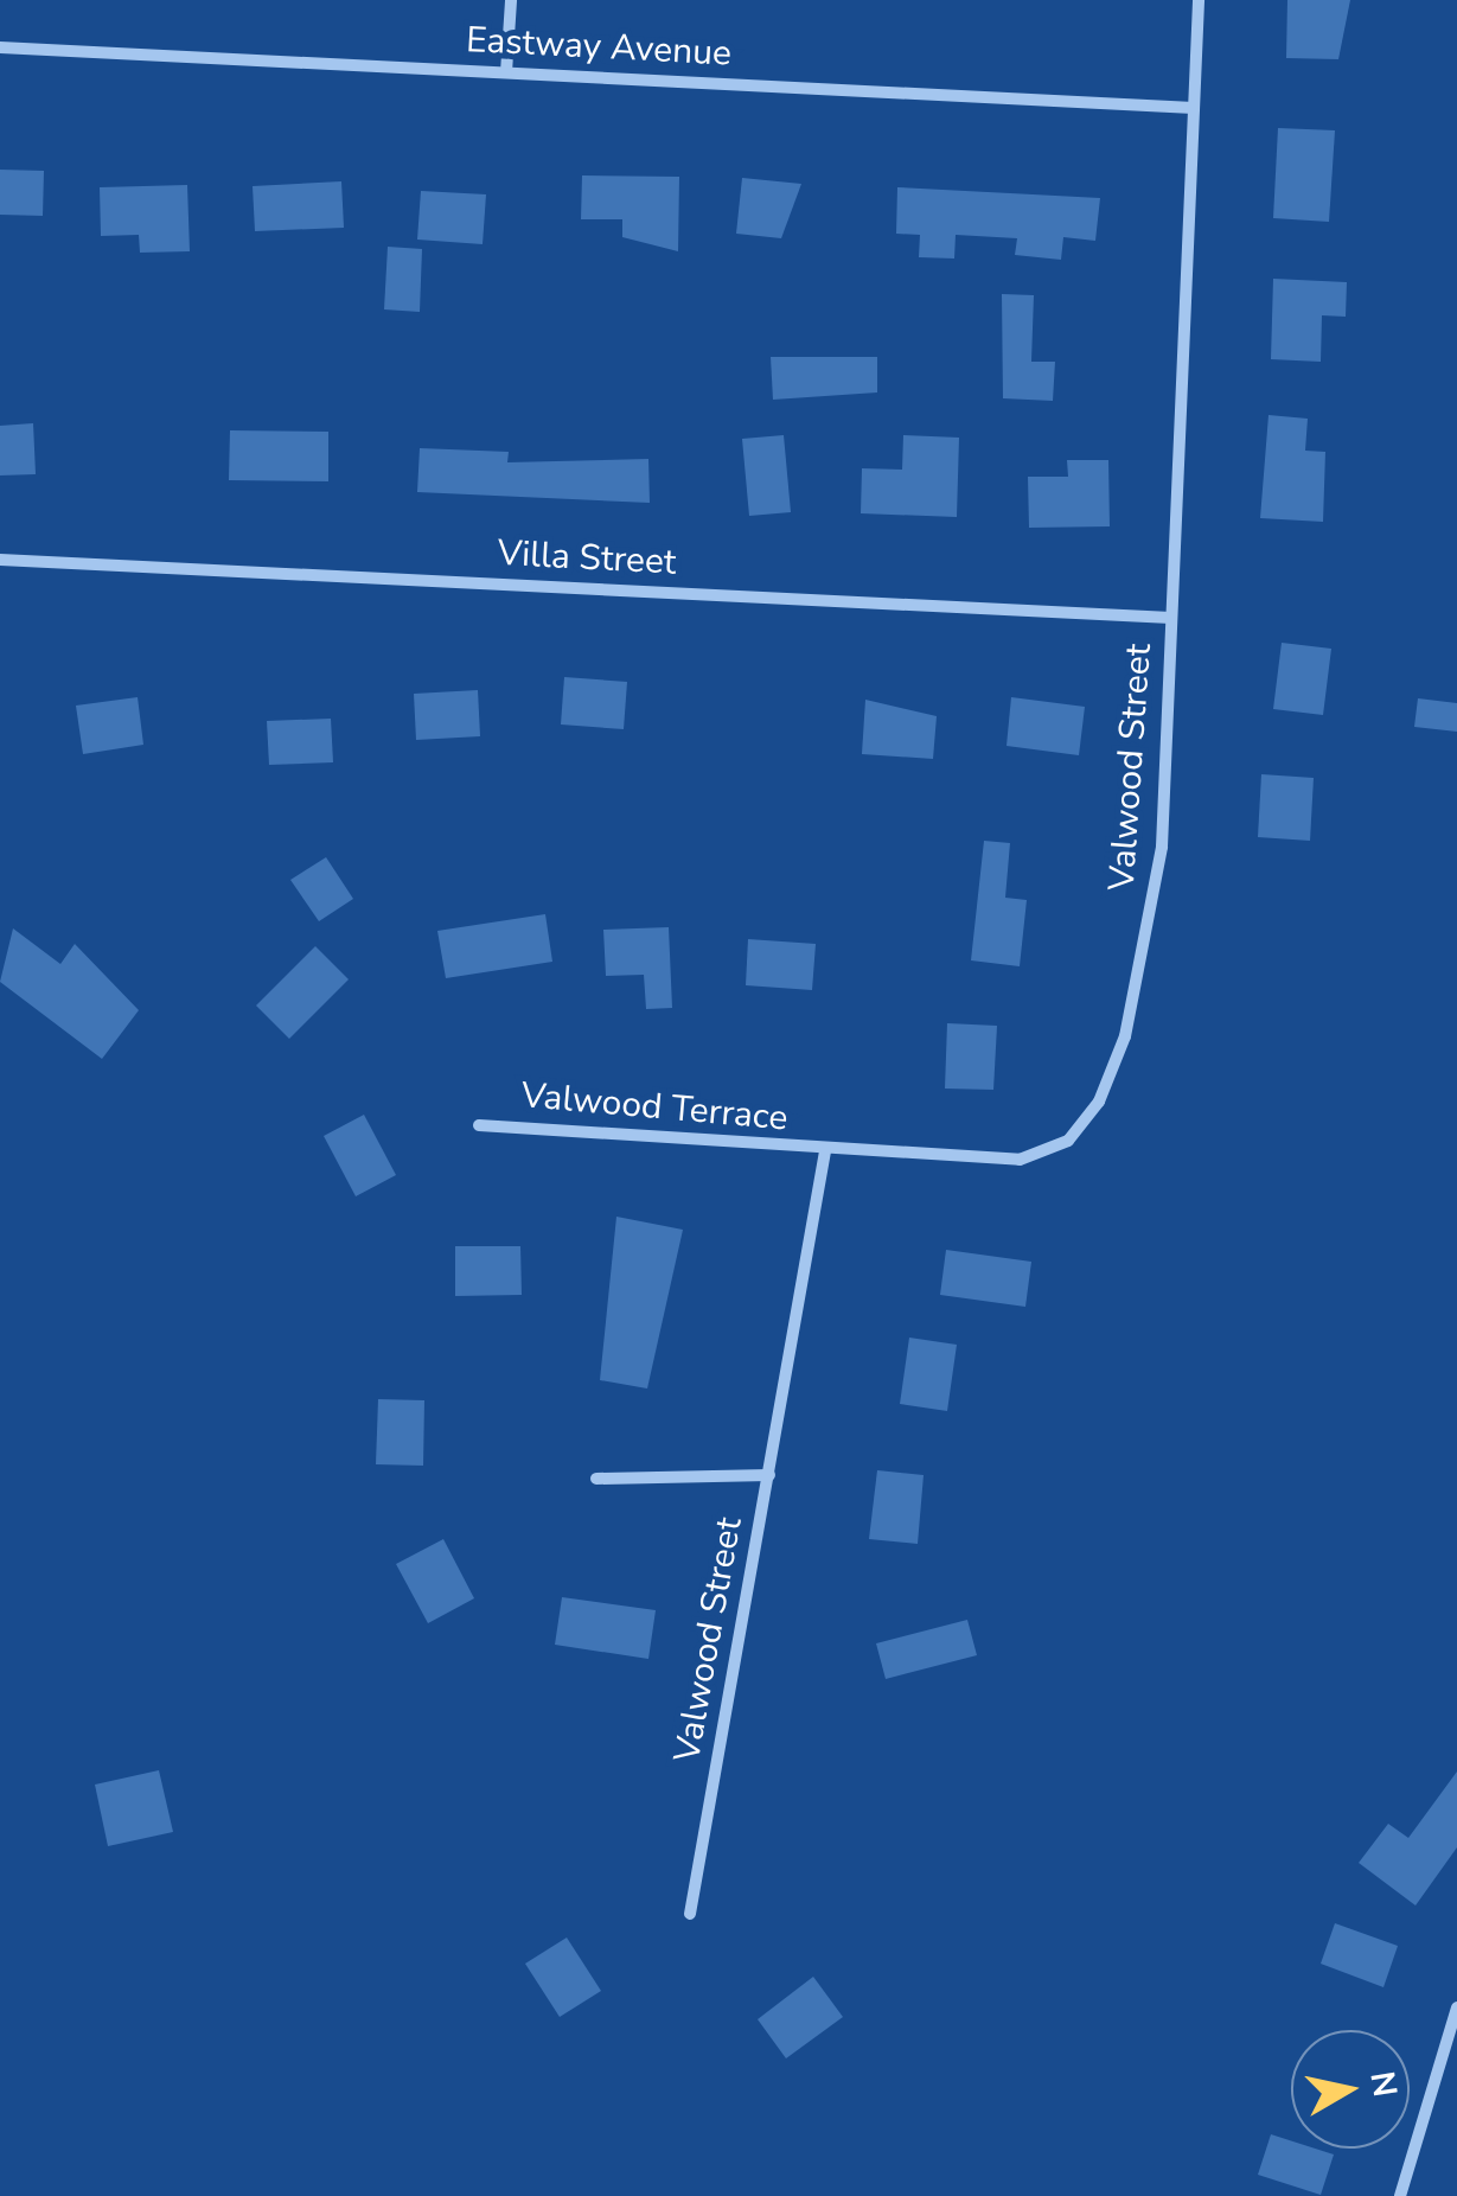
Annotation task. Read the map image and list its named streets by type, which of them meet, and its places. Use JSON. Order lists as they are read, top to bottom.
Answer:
{
  "streets": {
    "street": [
      "Eastway Avenue",
      "Villa Street",
      "Valwood Street",
      "Valwood Terrace"
    ]
  },
  "crossings": [
    ["Eastway Avenue", "Valwood Street"],
    ["Villa Street", "Valwood Street"],
    ["Valwood Street", "Valwood Terrace"]
  ],
  "north": "right"
}
